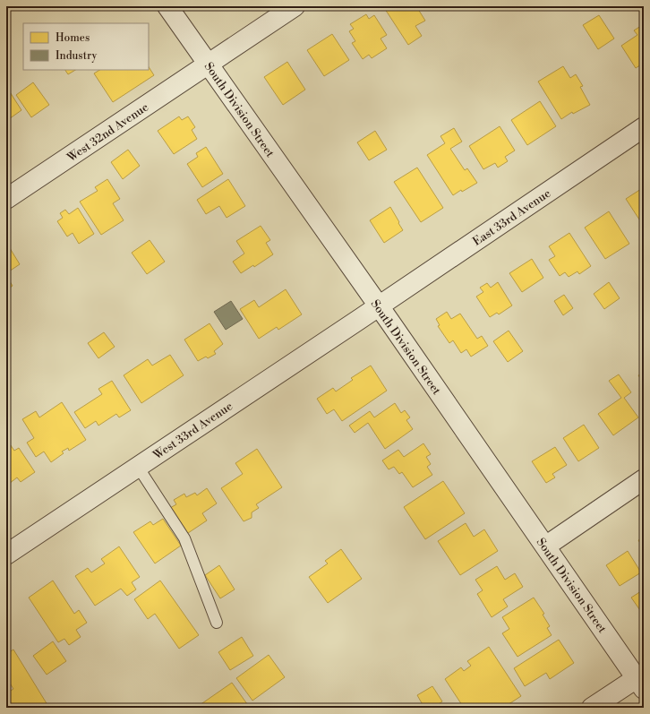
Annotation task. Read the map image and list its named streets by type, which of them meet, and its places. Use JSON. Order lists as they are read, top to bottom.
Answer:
{
  "streets": {
    "street": [
      "South Division Street",
      "West 32nd Avenue",
      "East 33rd Avenue",
      "West 33rd Avenue"
    ]
  },
  "crossings": [
    ["South Division Street", "West 32nd Avenue"],
    ["South Division Street", "East 33rd Avenue"],
    ["South Division Street", "West 33rd Avenue"],
    ["East 33rd Avenue", "West 33rd Avenue"]
  ],
  "legend": ["Homes", "Industry"]
}
